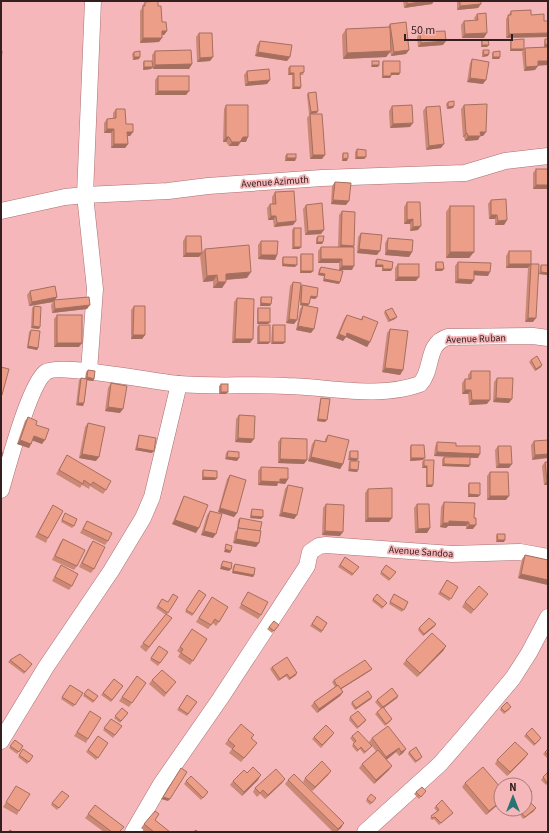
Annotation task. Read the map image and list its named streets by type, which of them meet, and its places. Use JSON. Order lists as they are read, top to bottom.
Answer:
{
  "streets": {
    "street": ["Avenue Azimuth", "Avenue Ruban", "Avenue Sandoa"]
  },
  "scale_bar": "50 m",
  "north": "top"
}
